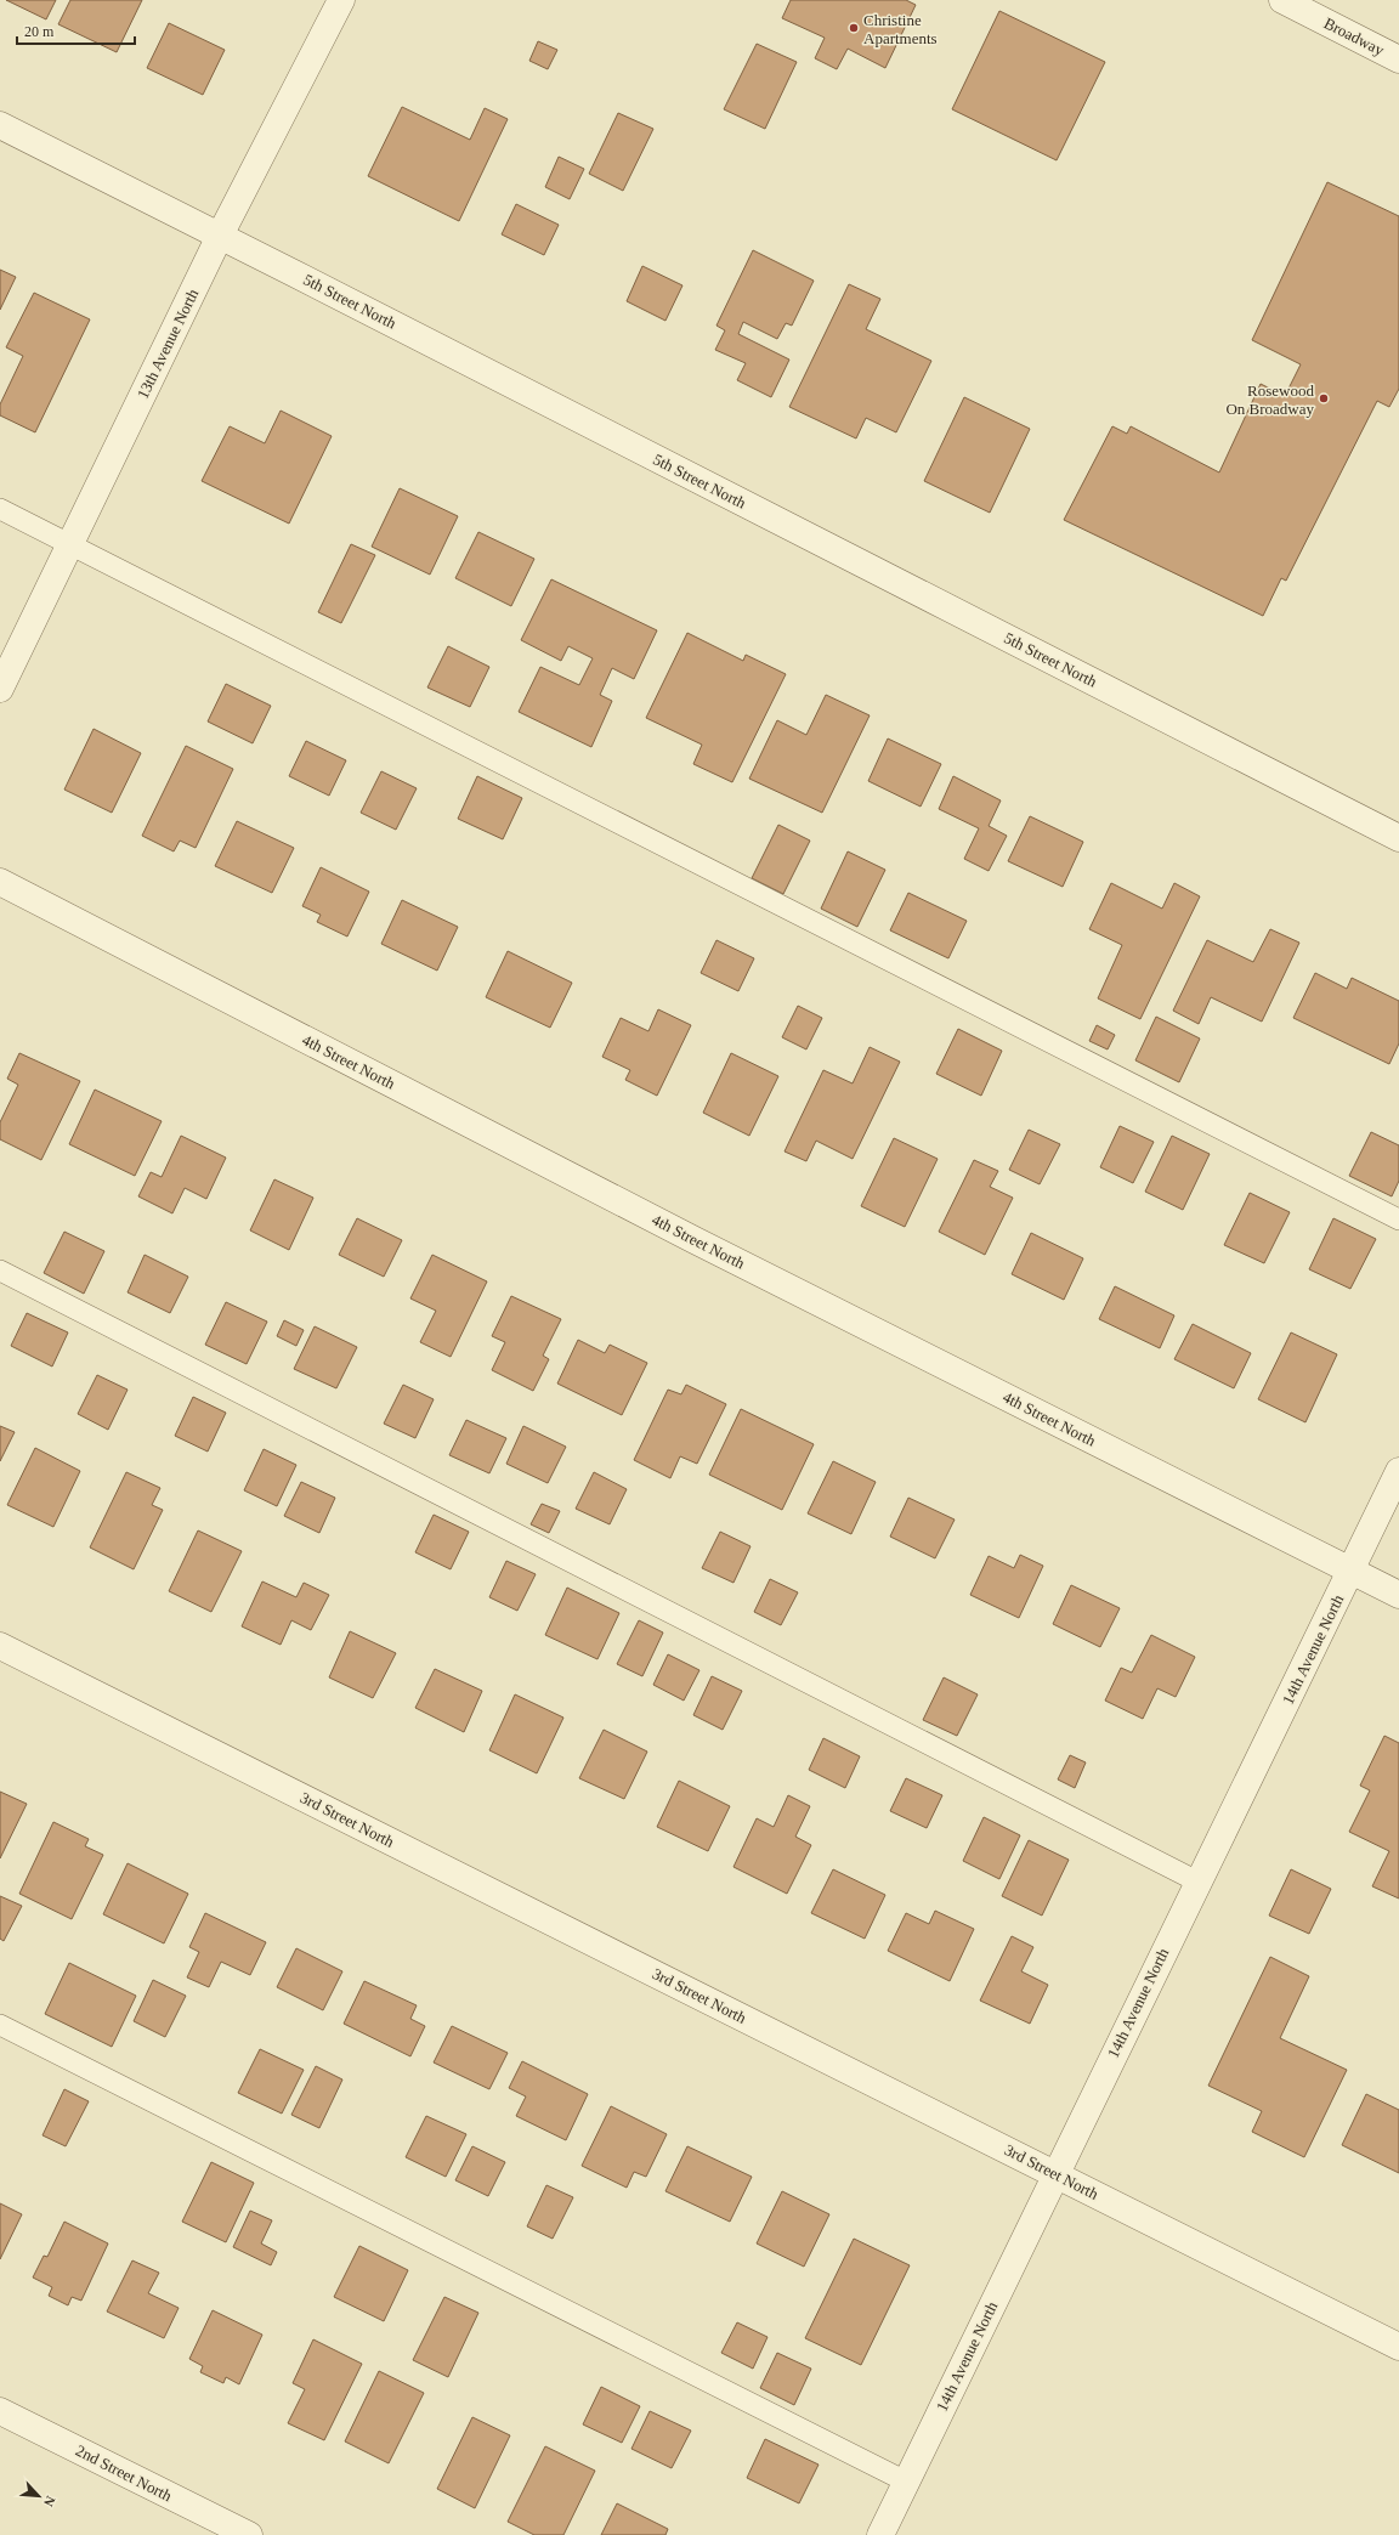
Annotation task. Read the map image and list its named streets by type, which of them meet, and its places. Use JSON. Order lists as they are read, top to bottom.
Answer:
{
  "streets": {
    "street": [
      "Broadway",
      "5th Street North",
      "13th Avenue North",
      "4th Street North",
      "14th Avenue North",
      "3rd Street North",
      "2nd Street North"
    ]
  },
  "crossings": [
    ["5th Street North", "13th Avenue North"],
    ["4th Street North", "14th Avenue North"],
    ["14th Avenue North", "3rd Street North"]
  ],
  "places": ["Christine Apartments", "Rosewood On Broadway"],
  "scale_bar": "20 m",
  "north": "bottom right"
}
